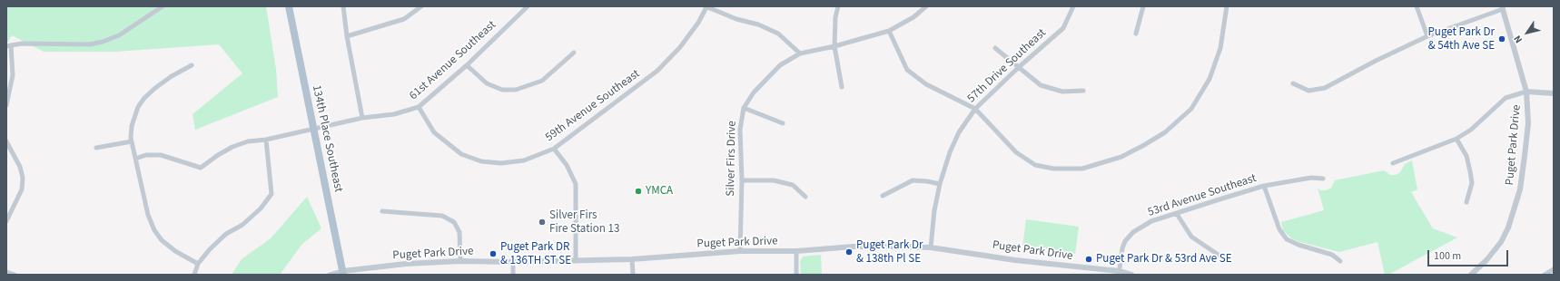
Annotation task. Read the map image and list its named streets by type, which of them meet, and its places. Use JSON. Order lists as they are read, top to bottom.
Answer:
{
  "streets": {
    "main road": ["134th Place Southeast"],
    "street": [
      "61st Avenue Southeast",
      "57th Drive Southeast",
      "59th Avenue Southeast",
      "Puget Park Drive",
      "Silver Firs Drive",
      "53rd Avenue Southeast"
    ]
  },
  "crossings": [
    ["61st Avenue Southeast", "59th Avenue Southeast"],
    ["61st Avenue Southeast", "134th Place Southeast"],
    ["57th Drive Southeast", "Puget Park Drive"],
    ["134th Place Southeast", "Puget Park Drive"],
    ["Puget Park Drive", "Silver Firs Drive"],
    ["Puget Park Drive", "53rd Avenue Southeast"]
  ],
  "places": [
    "Puget Park Dr & 54th Ave SE",
    "YMCA",
    "Silver Firs Fire Station 13",
    "Puget Park Dr & 138th Pl SE",
    "Puget Park DR & 136TH ST SE",
    "Puget Park Dr & 53rd Ave SE"
  ],
  "scale_bar": "100 m",
  "north": "bottom left"
}
